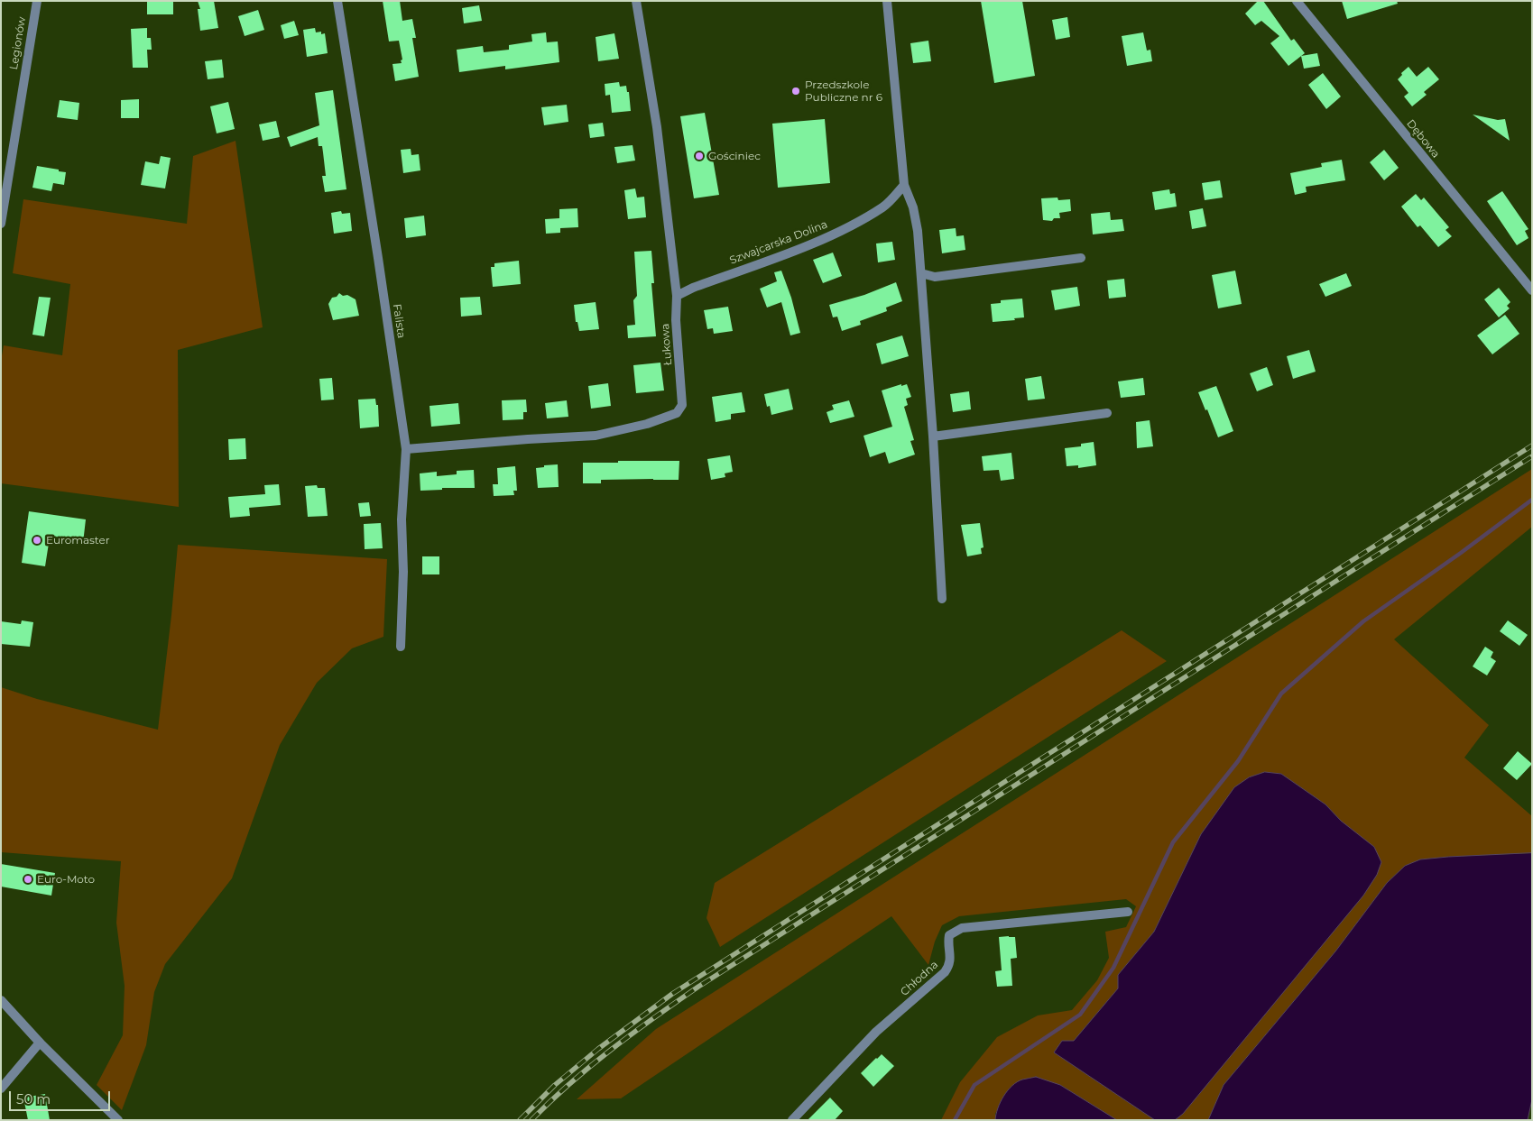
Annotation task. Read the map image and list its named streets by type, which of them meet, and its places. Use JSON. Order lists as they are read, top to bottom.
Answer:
{
  "streets": {
    "street": [
      "Legionów",
      "Dębowa",
      "Szwajcarska Dolina",
      "Falista",
      "Łukowa",
      "Chłodna"
    ]
  },
  "crossings": [
    ["Szwajcarska Dolina", "Łukowa"],
    ["Falista", "Łukowa"]
  ],
  "places": [
    "Przedszkole Publiczne nr 6",
    "Gościniec",
    "Euromaster",
    "Euro-Moto"
  ],
  "scale_bar": "50 m"
}
